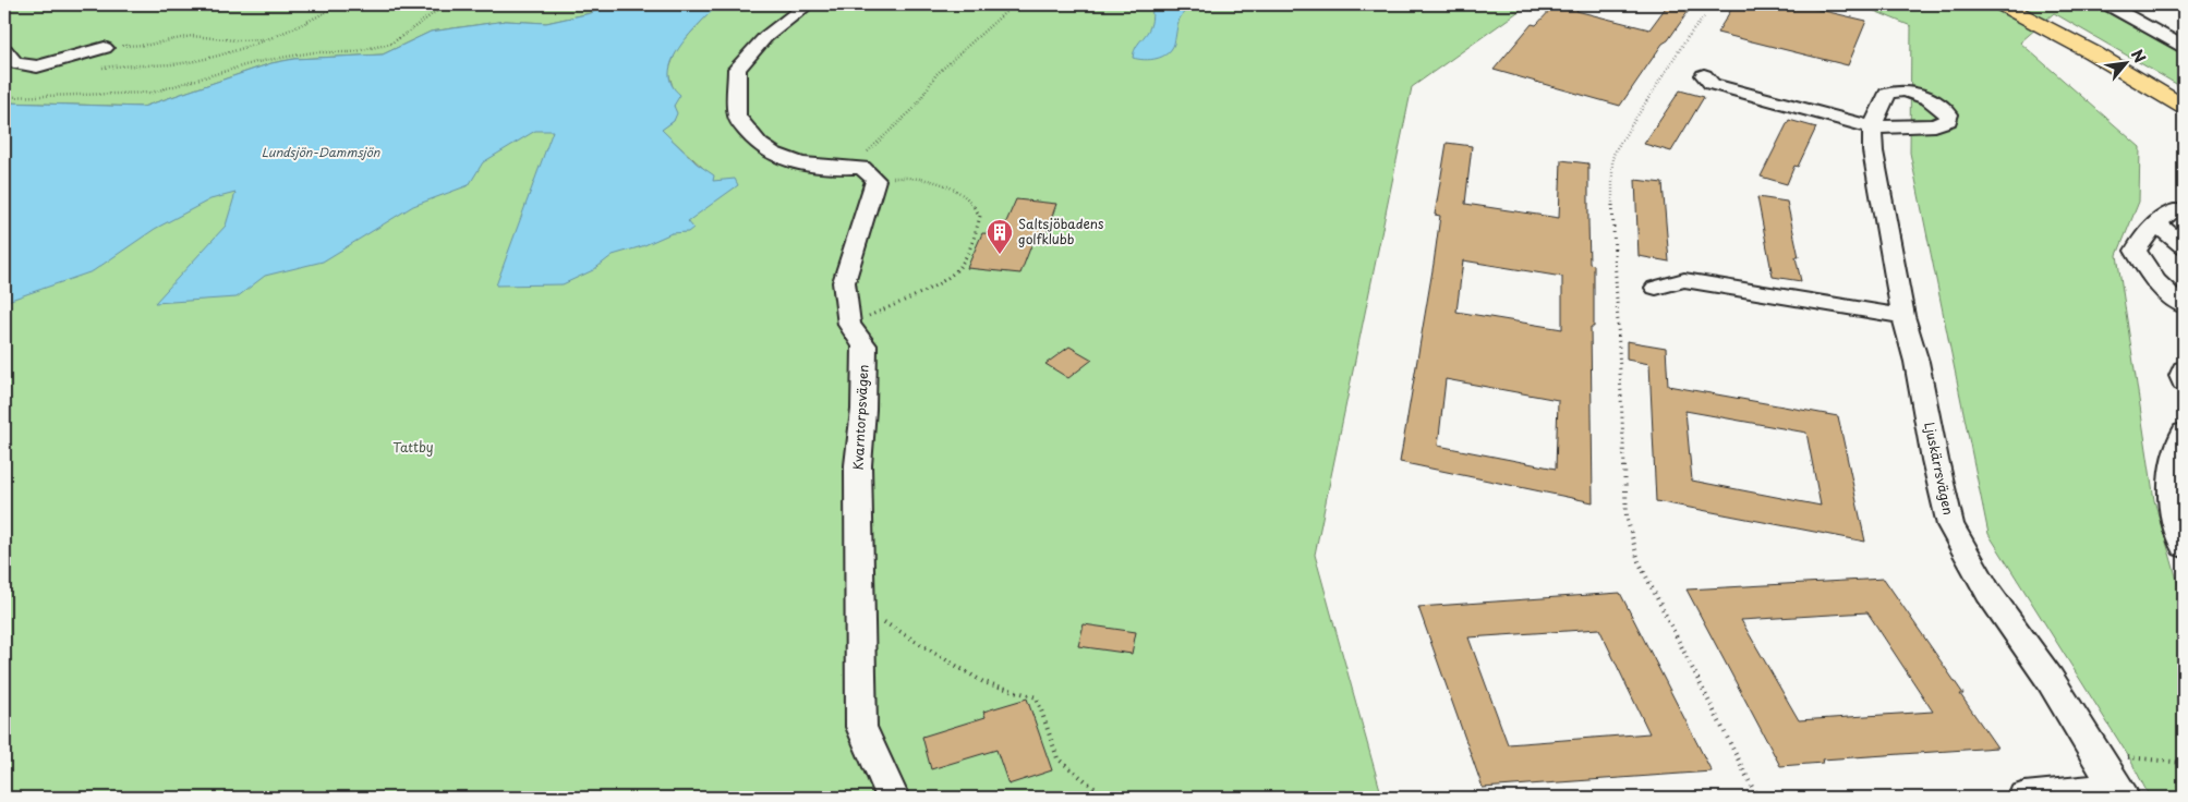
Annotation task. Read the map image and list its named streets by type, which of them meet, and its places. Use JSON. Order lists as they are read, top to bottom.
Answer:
{
  "streets": {
    "street": ["Kvarntorpsvägen", "Ljuskärrsvägen"]
  },
  "water": ["Lundsjön-Dammsjön"],
  "parks": ["Tattby"],
  "places": {
    "building": ["Saltsjöbadens golfklubb"]
  },
  "north": "top right"
}
